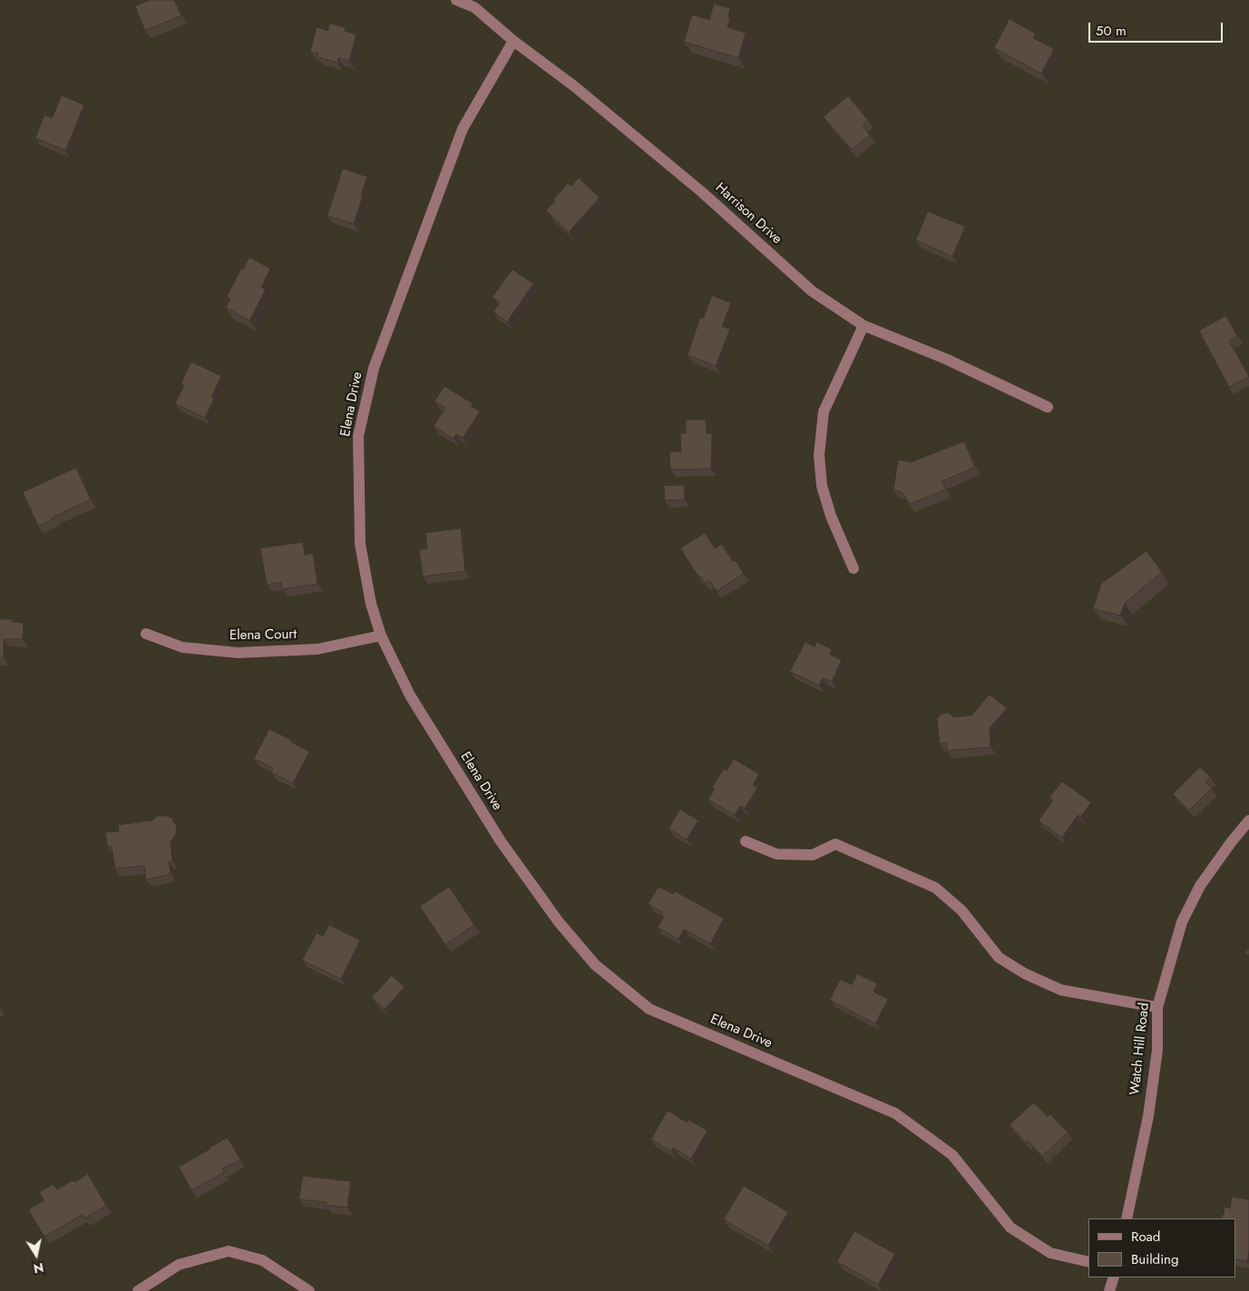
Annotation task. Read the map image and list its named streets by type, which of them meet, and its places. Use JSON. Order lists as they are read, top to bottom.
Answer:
{
  "streets": {
    "street": [
      "Harrison Drive",
      "Elena Drive",
      "Elena Court",
      "Watch Hill Road"
    ]
  },
  "crossings": [
    ["Harrison Drive", "Elena Drive"],
    ["Elena Drive", "Elena Court"]
  ],
  "legend": ["Road", "Building"],
  "scale_bar": "50 m",
  "north": "bottom"
}
